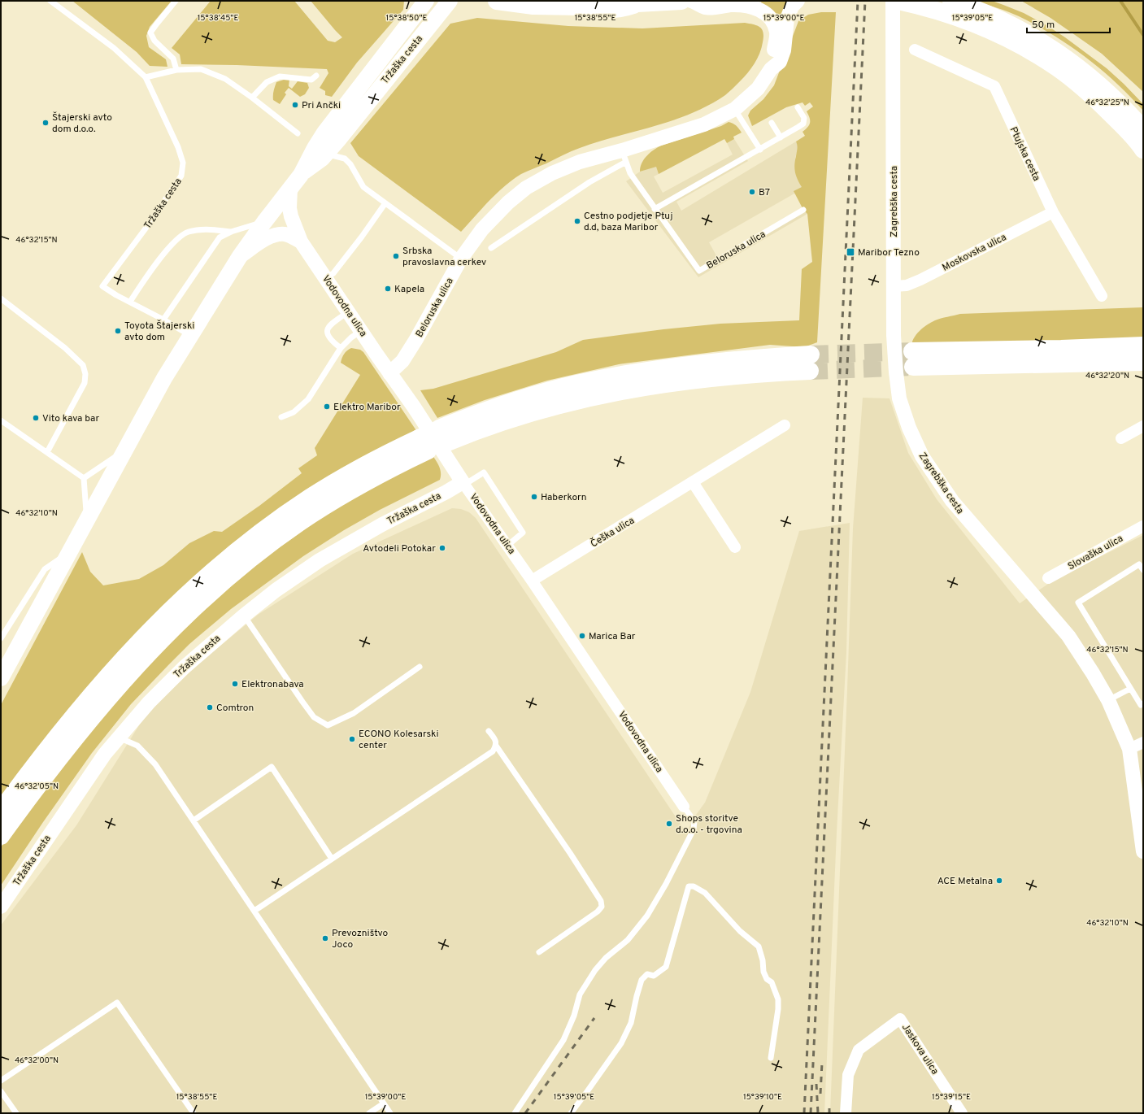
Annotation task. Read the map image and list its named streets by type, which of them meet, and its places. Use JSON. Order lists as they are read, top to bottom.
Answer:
{
  "streets": {
    "main road": ["Tržaška cesta"],
    "street": [
      "Ptujska cesta",
      "Zagrebška cesta",
      "Beloruska ulica",
      "Moskovska ulica",
      "Vodovodna ulica",
      "Češka ulica",
      "Slovaška ulica",
      "Jaskova ulica"
    ]
  },
  "crossings": [
    ["Tržaška cesta", "Vodovodna ulica"],
    ["Ptujska cesta", "Moskovska ulica"],
    ["Zagrebška cesta", "Moskovska ulica"],
    ["Beloruska ulica", "Vodovodna ulica"],
    ["Vodovodna ulica", "Češka ulica"]
  ],
  "places": {
    "other": [
      "Pri Ančki",
      "Štajerski avto dom d.o.o.",
      "B7",
      "Cestno podjetje Ptuj d.d, baza Maribor",
      "Srbska pravoslavna cerkev",
      "Kapela",
      "Toyota Štajerski avto dom",
      "Elektro Maribor",
      "Vito kava bar",
      "Haberkorn",
      "Avtodeli Potokar",
      "Marica Bar",
      "Elektronabava",
      "Comtron",
      "ECONO Kolesarski center",
      "Shops storitve d.o.o. - trgovina",
      "ACE Metalna",
      "Prevozništvo Joco"
    ],
    "transit": ["Maribor Tezno"]
  },
  "scale_bar": "50 m",
  "coordinates": [
    "15°38'45\"E",
    "15°38'50\"E",
    "15°38'55\"E",
    "15°39'00\"E",
    "15°39'05\"E",
    "46°32'25\"N",
    "46°32'15\"N",
    "46°32'20\"N",
    "46°32'10\"N",
    "46°32'05\"N",
    "46°32'00\"N",
    "15°39'10\"E",
    "15°39'15\"E"
  ]
}
